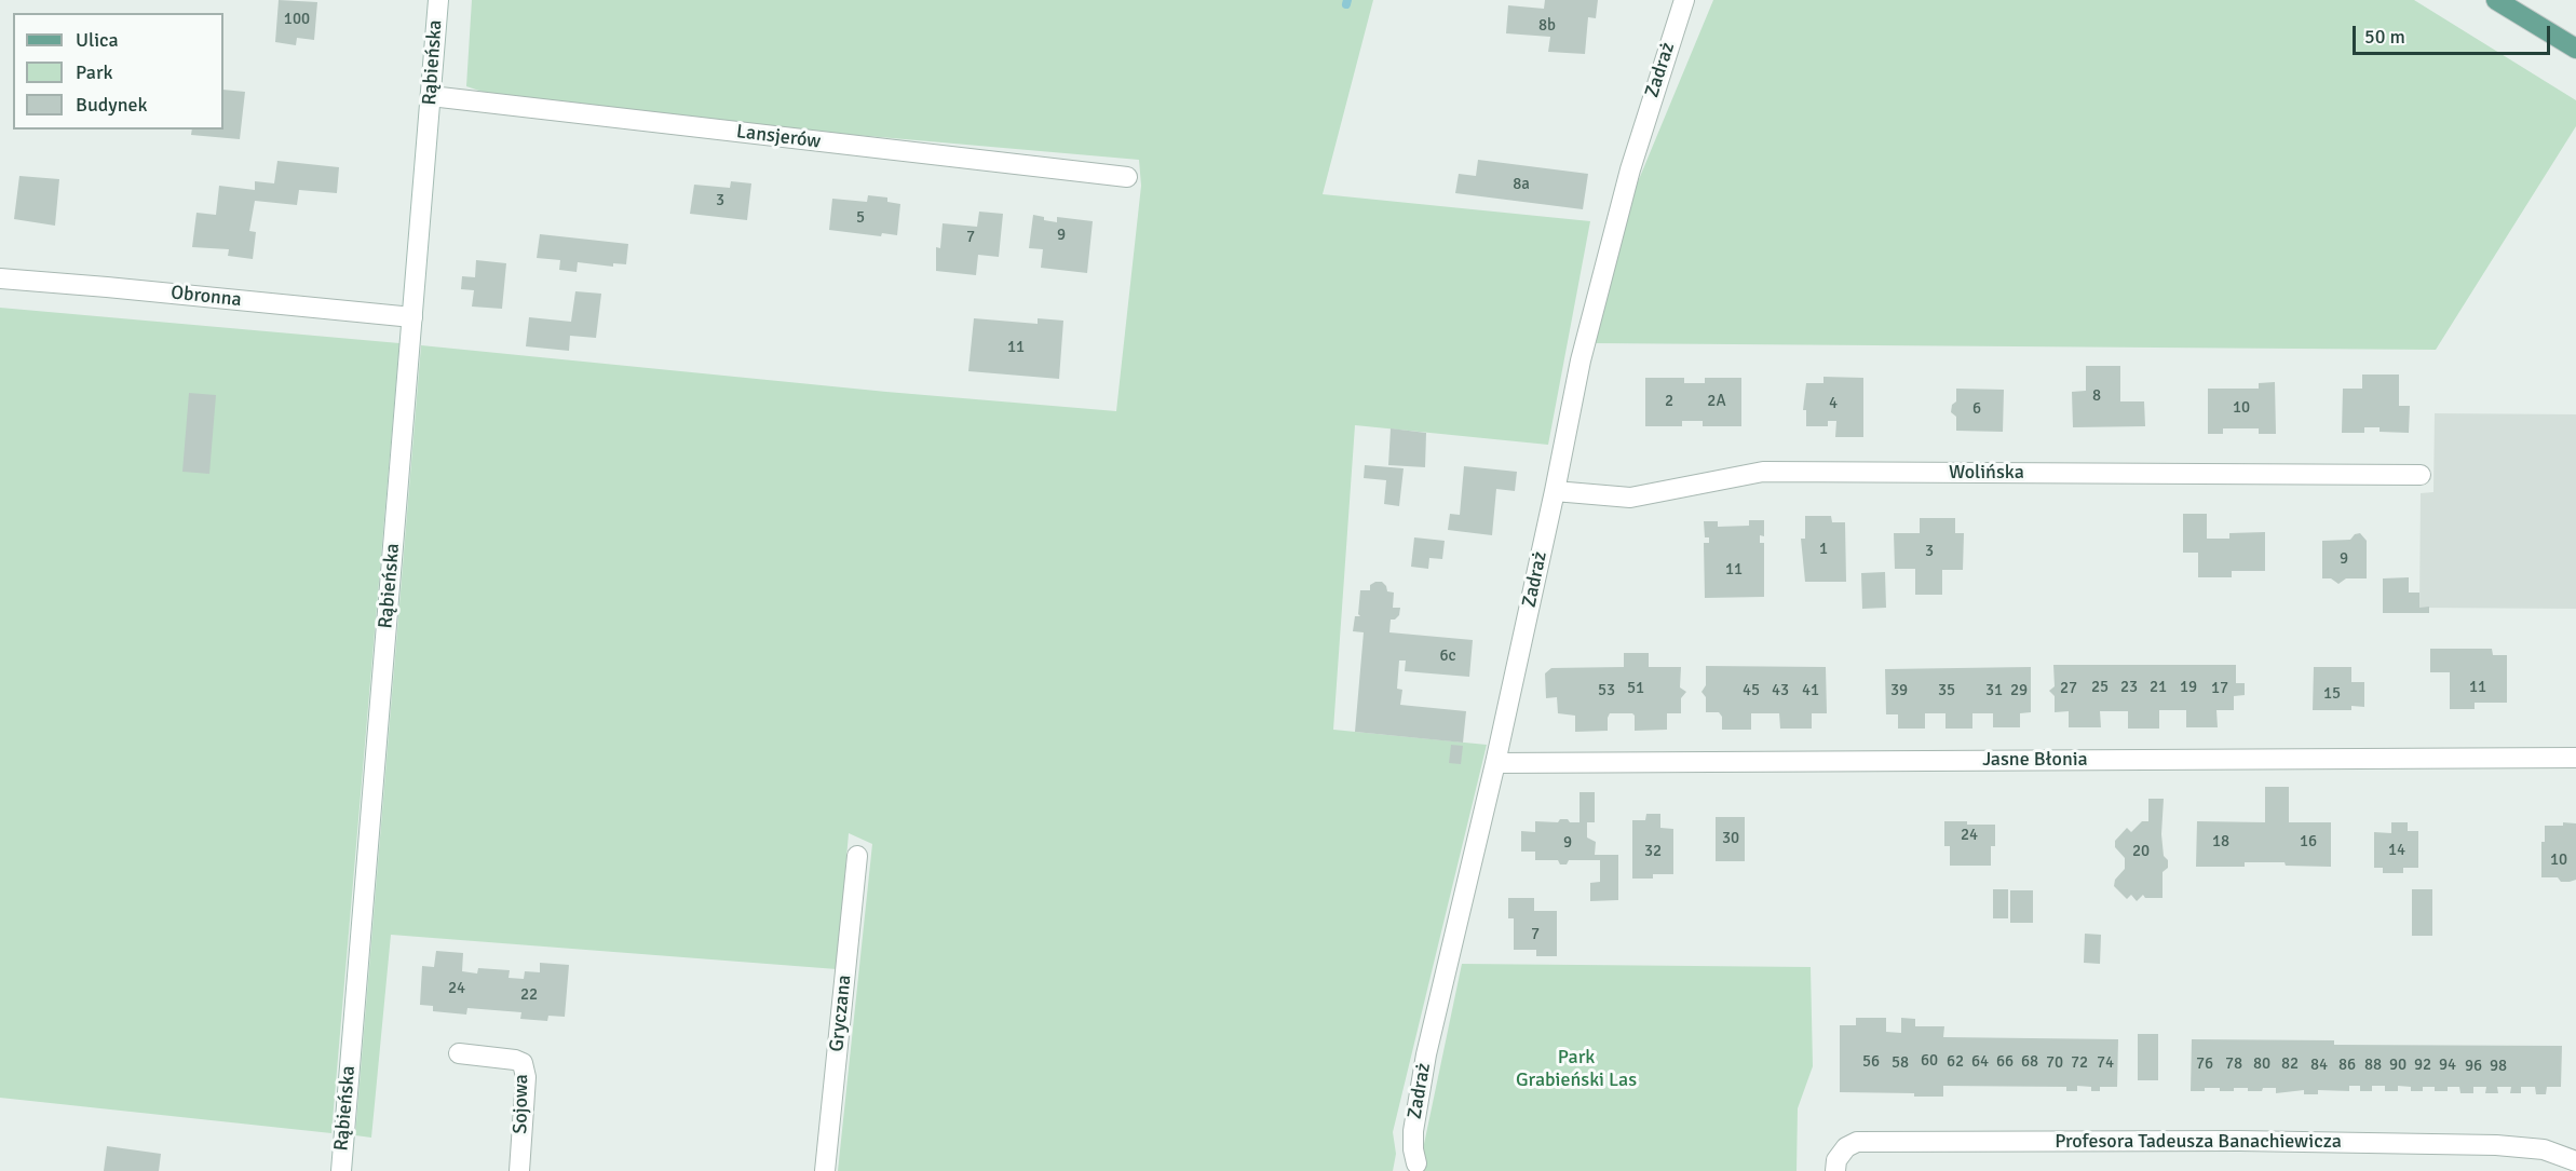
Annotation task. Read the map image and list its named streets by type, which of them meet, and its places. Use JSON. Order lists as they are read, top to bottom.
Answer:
{
  "streets": {
    "street": [
      "Rąbieńska",
      "Zadraż",
      "Lansjerów",
      "Obronna",
      "Wolińska",
      "Jasne Błonia",
      "Gryczana",
      "Sojowa",
      "Profesora Tadeusza Banachiewicza"
    ]
  },
  "crossings": [
    ["Rąbieńska", "Lansjerów"],
    ["Rąbieńska", "Obronna"],
    ["Zadraż", "Wolińska"],
    ["Zadraż", "Jasne Błonia"]
  ],
  "parks": ["Park Grabieński Las"],
  "house_numbers": [
    "100",
    "8b",
    "8a",
    "3",
    "5",
    "9",
    "7",
    "11",
    "8",
    "2",
    "2A",
    "4",
    "10",
    "6",
    "1",
    "3",
    "9",
    "11",
    "6c",
    "25",
    "23",
    "21",
    "19",
    "11",
    "51",
    "27",
    "17",
    "53",
    "45",
    "43",
    "41",
    "39",
    "35",
    "31",
    "29",
    "15",
    "24",
    "30",
    "18",
    "16",
    "9",
    "14",
    "32",
    "20",
    "10",
    "7",
    "24",
    "22",
    "60",
    "56",
    "62",
    "64",
    "66",
    "68",
    "58",
    "70",
    "72",
    "74",
    "76",
    "78",
    "80",
    "82",
    "84",
    "86",
    "88",
    "90",
    "92",
    "94",
    "96",
    "98"
  ],
  "legend": ["Ulica", "Park", "Budynek"],
  "scale_bar": "50 m"
}
